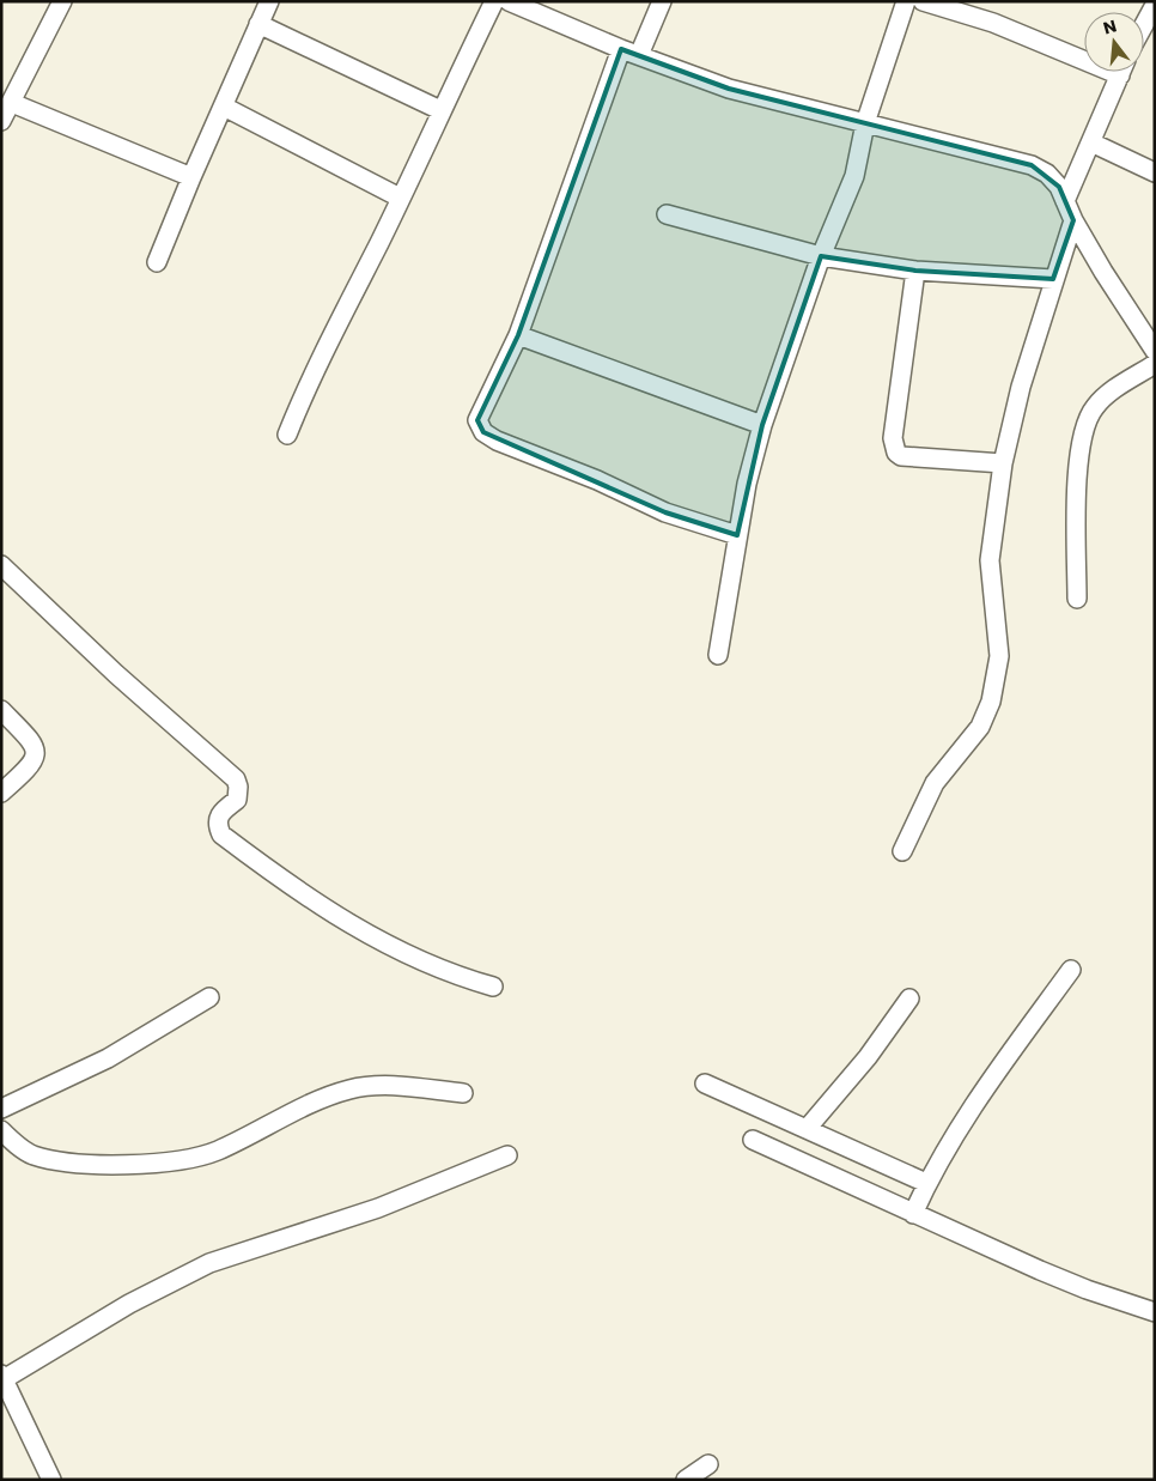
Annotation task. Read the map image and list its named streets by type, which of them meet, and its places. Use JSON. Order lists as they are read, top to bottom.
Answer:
{
  "north": "top"
}
